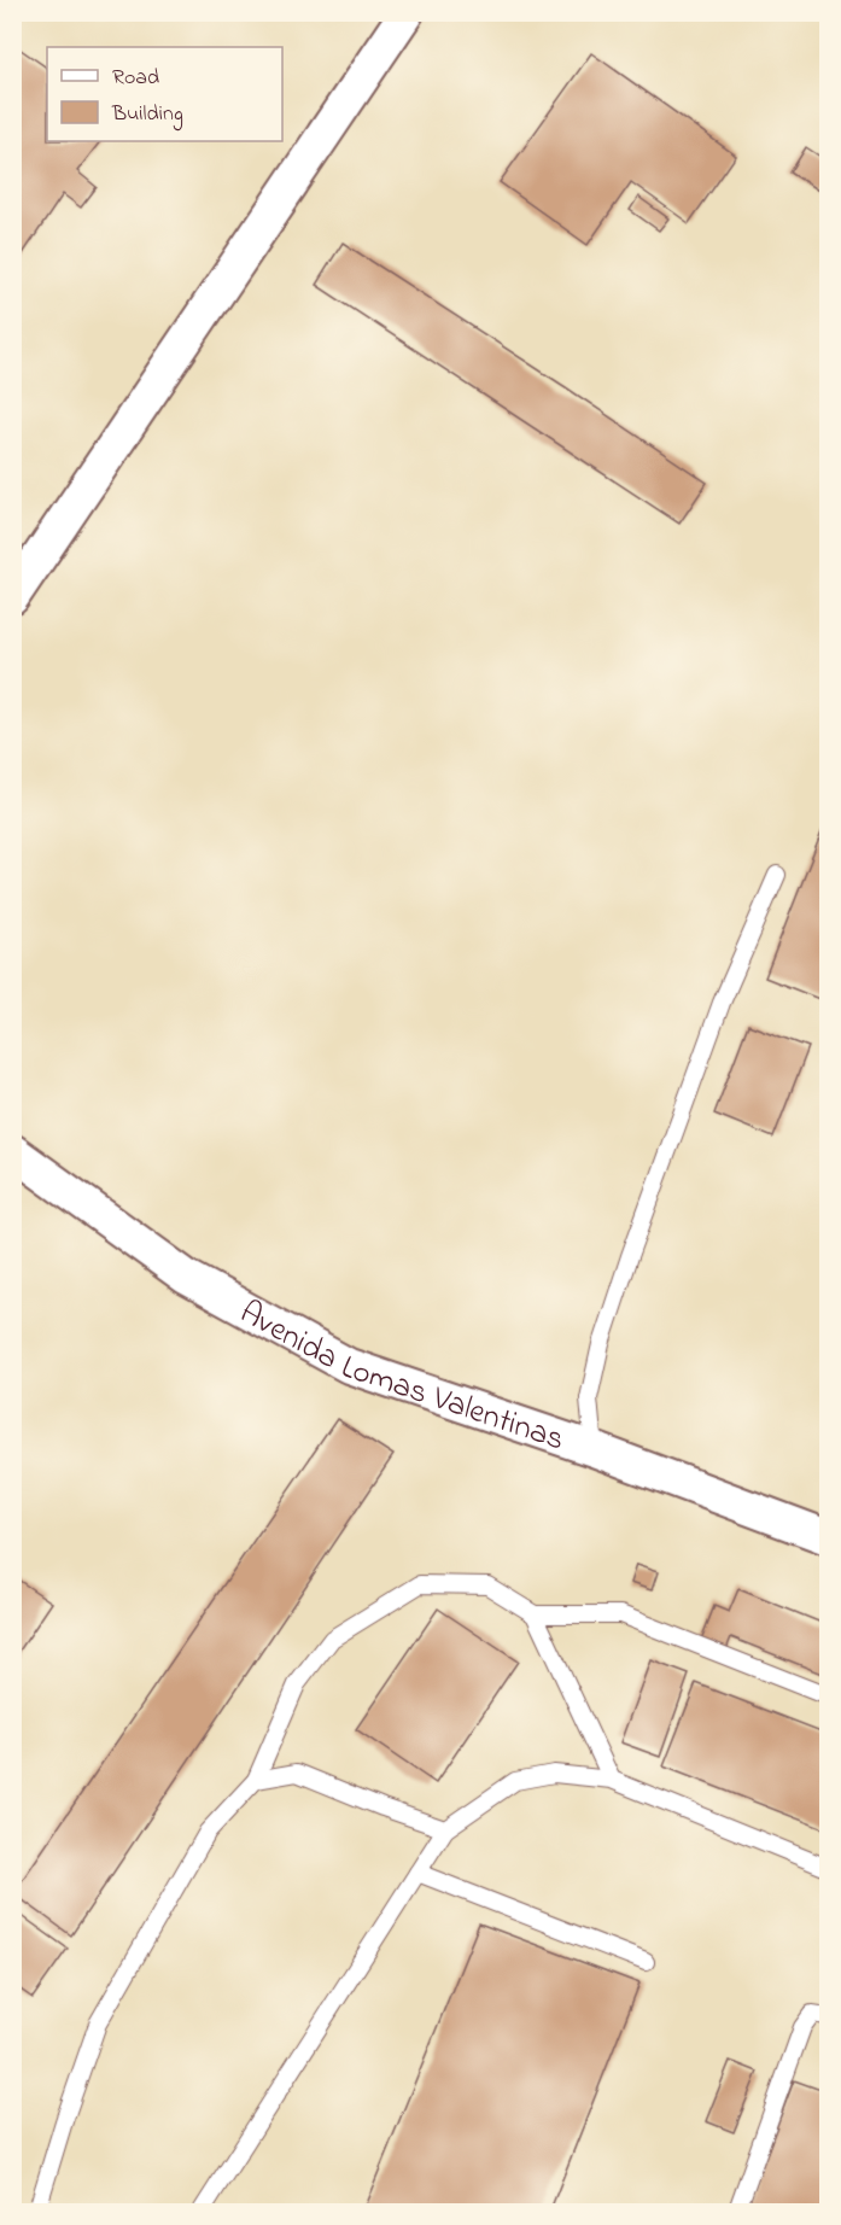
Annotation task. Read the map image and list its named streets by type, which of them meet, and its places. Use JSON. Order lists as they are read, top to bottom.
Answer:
{
  "streets": {
    "street": ["Avenida Lomas Valentinas"]
  },
  "legend": ["Road", "Building"]
}
